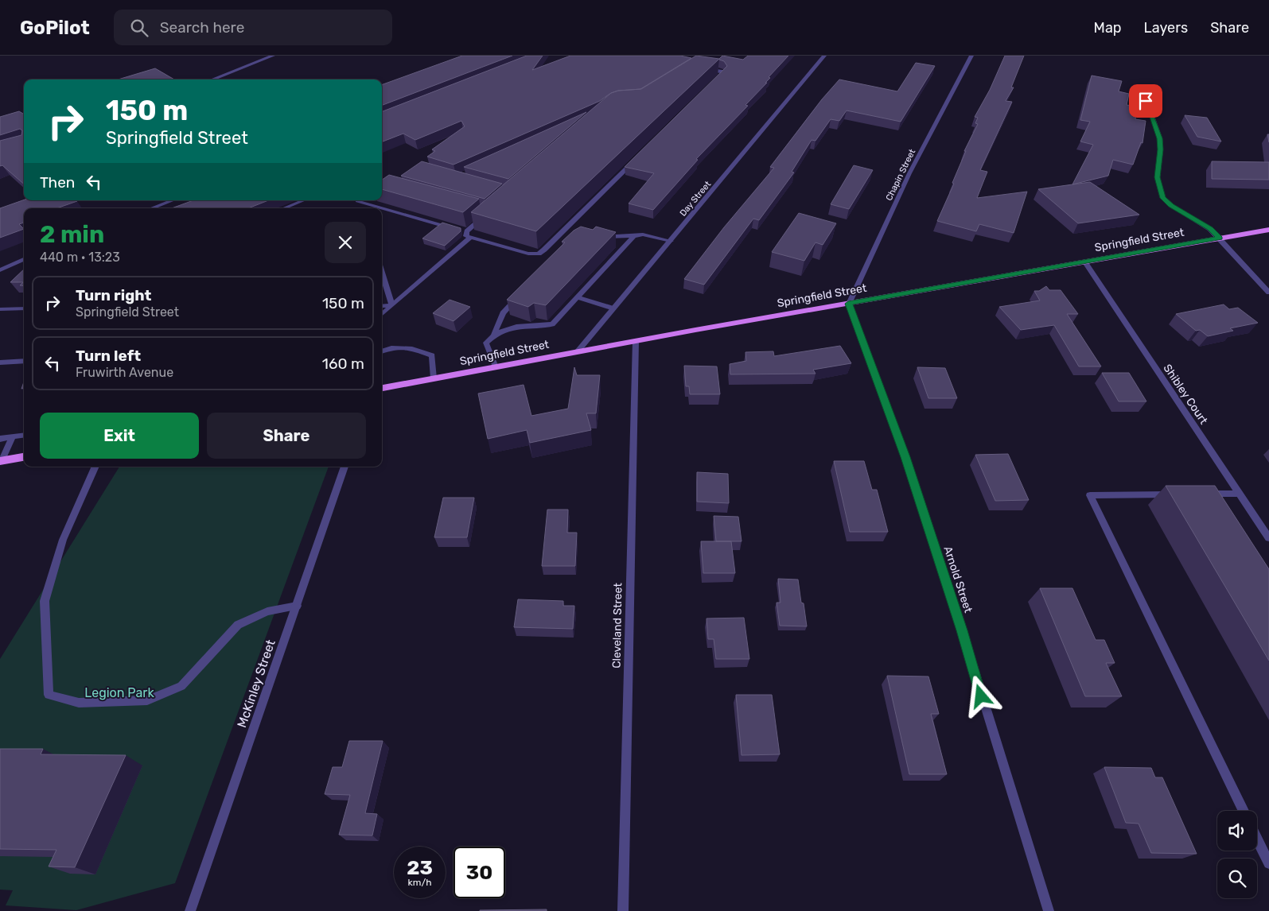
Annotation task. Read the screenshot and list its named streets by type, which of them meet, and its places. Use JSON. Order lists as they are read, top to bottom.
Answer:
{
  "streets": {
    "main road": ["Springfield Street"],
    "street": [
      "Chapin Street",
      "Day Street",
      "Shibley Court",
      "Arnold Street",
      "Cleveland Street",
      "McKinley Street"
    ]
  },
  "crossings": [
    ["Chapin Street", "Springfield Street"],
    ["Chapin Street", "Arnold Street"],
    ["Day Street", "Springfield Street"],
    ["Springfield Street", "Shibley Court"],
    ["Springfield Street", "Arnold Street"],
    ["Springfield Street", "Cleveland Street"]
  ],
  "parks": ["Legion Park"],
  "page": {
    "header": "GoPilot",
    "search": "Search here",
    "nav": ["Map", "Layers", "Share"],
    "turn": ["150 m", "Springfield Street"],
    "then": "Then",
    "heading": ["2 min", "440 m · 13:23"],
    "list": [
      {
        "name": "Turn right",
        "note": "Springfield Street",
        "value": "150 m"
      },
      {
        "name": "Turn left",
        "note": "Fruwirth Avenue",
        "value": "160 m"
      }
    ],
    "buttons": ["Exit", "Share"],
    "speed": "23 km/h",
    "limit": "30"
  }
}
